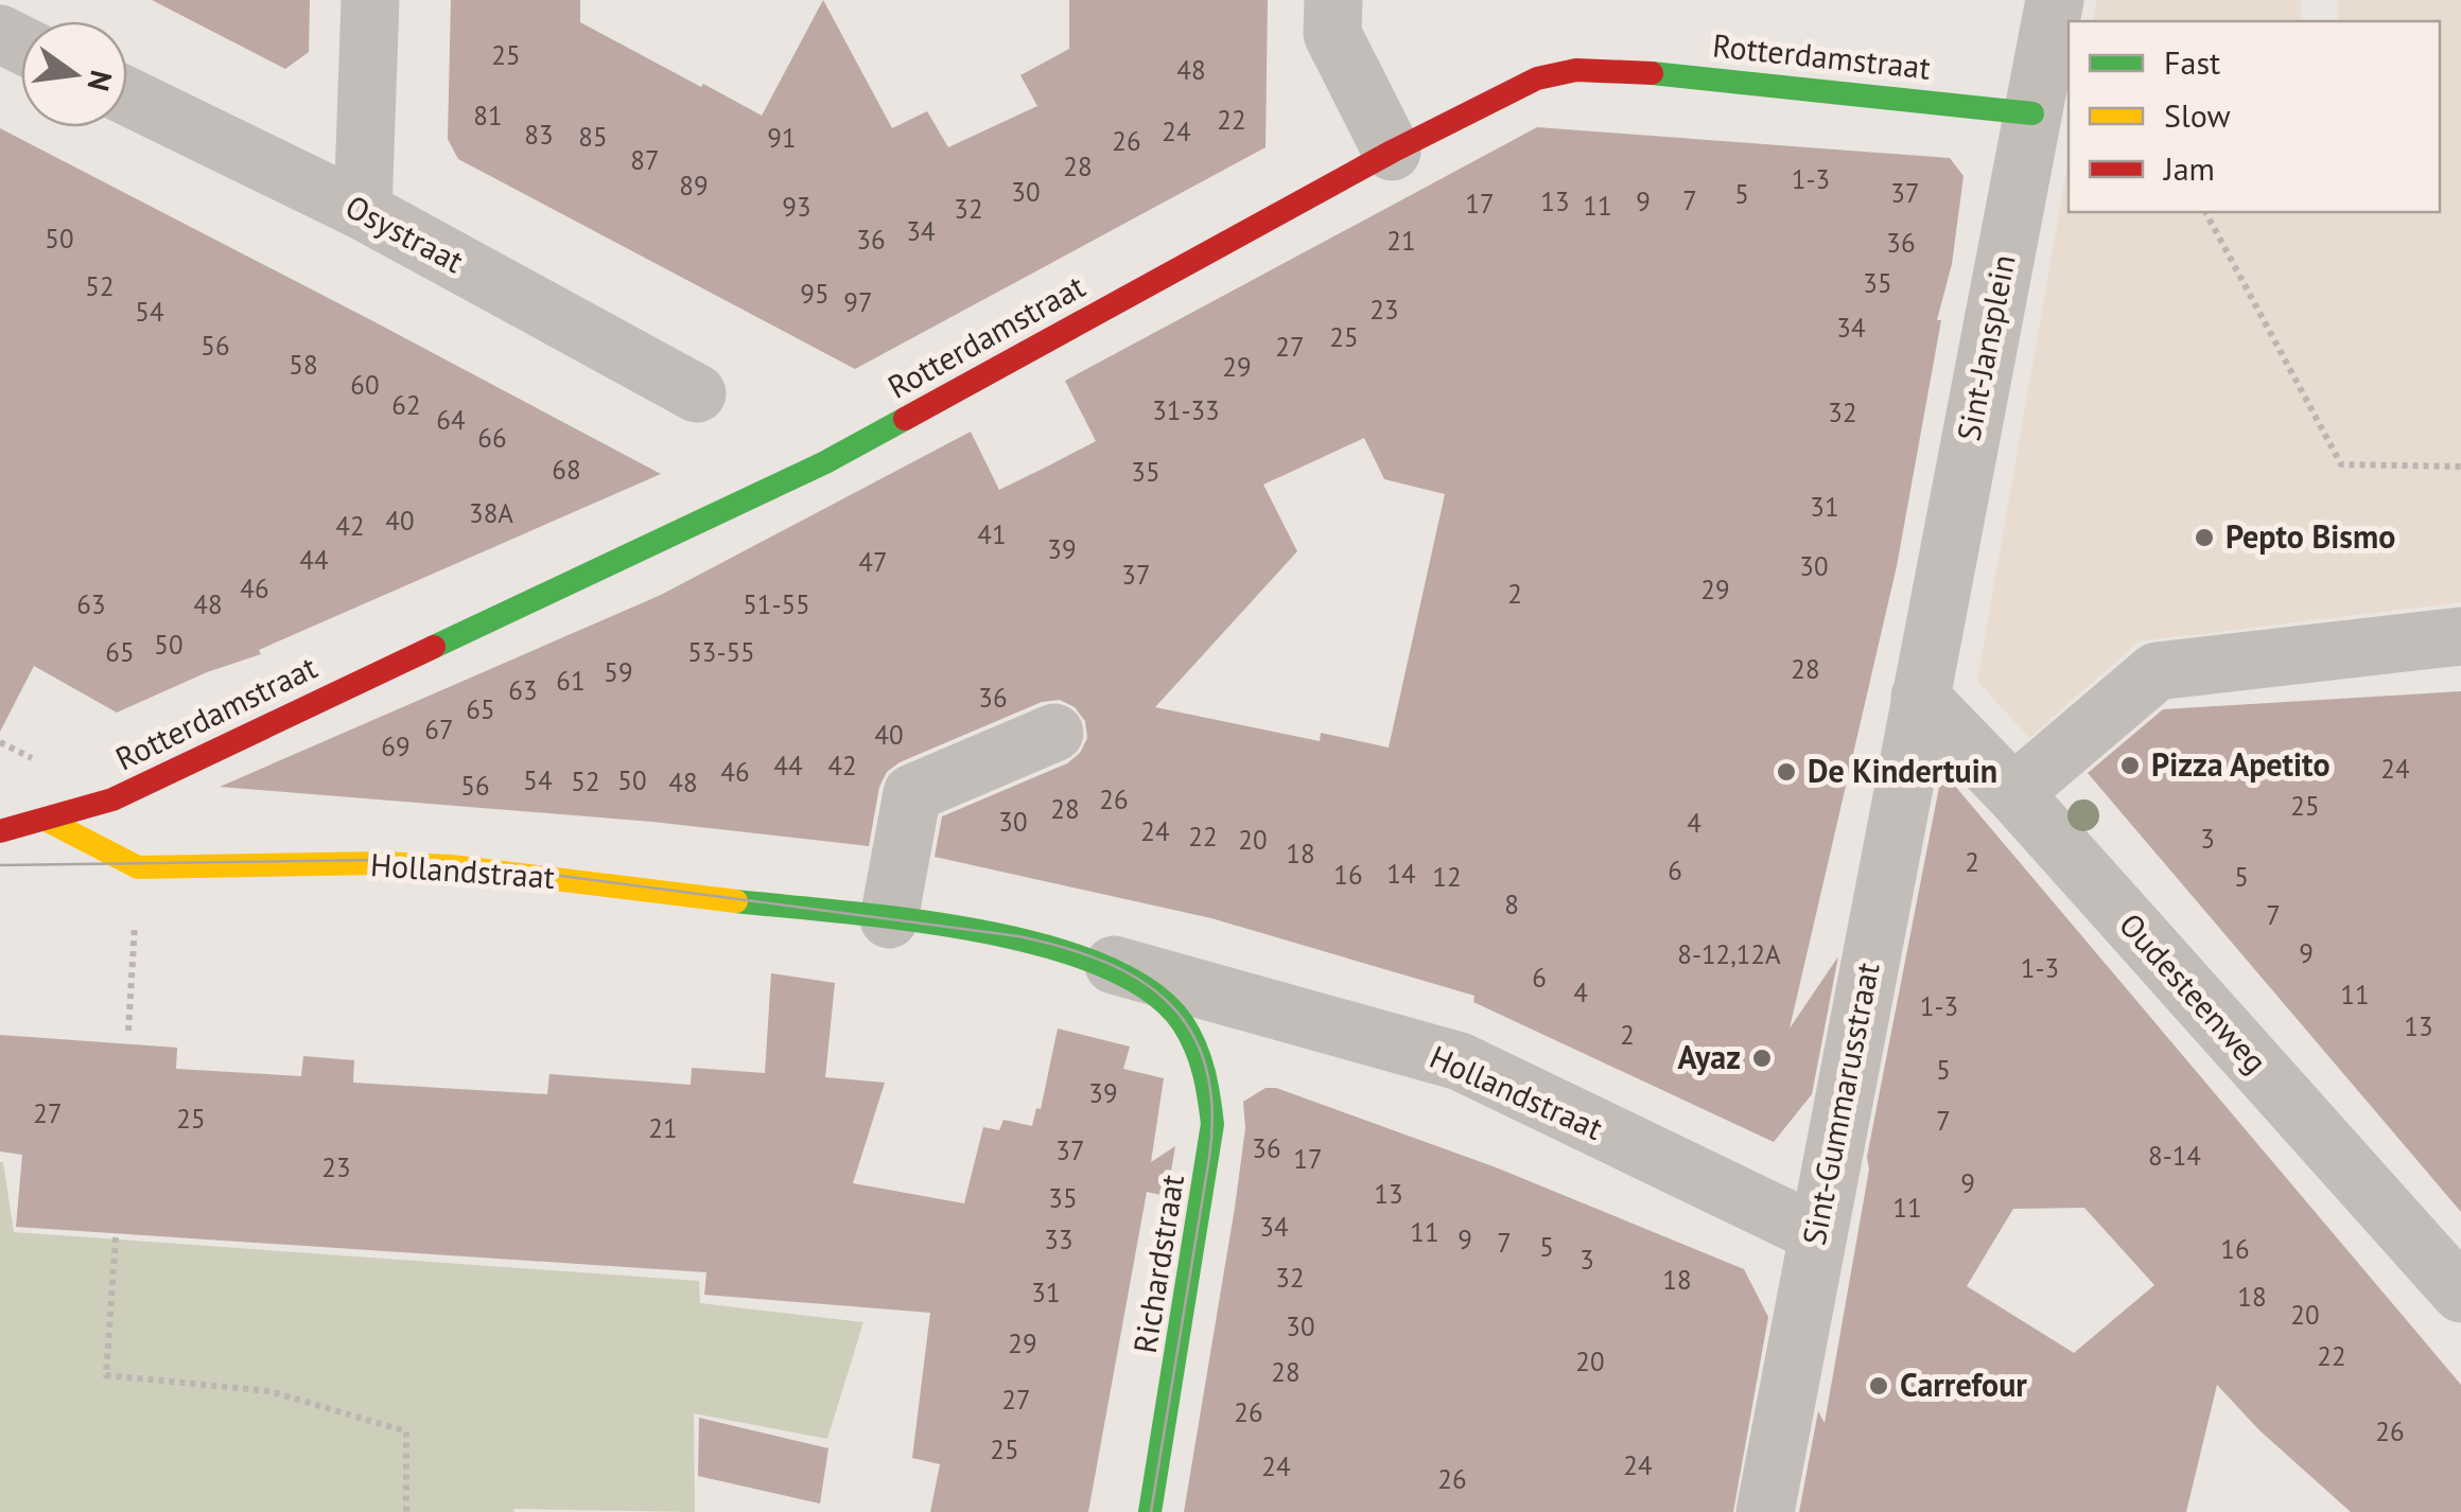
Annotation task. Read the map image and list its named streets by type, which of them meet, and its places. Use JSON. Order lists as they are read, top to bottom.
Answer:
{
  "streets": {
    "street": [
      "Rotterdamstraat",
      "Osystraat",
      "Sint-Jansplein",
      "Hollandstraat",
      "Oudesteenweg",
      "Sint-Gummarusstraat",
      "Richardstraat"
    ]
  },
  "crossings": [
    ["Rotterdamstraat", "Sint-Jansplein"],
    ["Rotterdamstraat", "Hollandstraat"],
    ["Sint-Jansplein", "Oudesteenweg"],
    ["Sint-Jansplein", "Sint-Gummarusstraat"],
    ["Hollandstraat", "Sint-Gummarusstraat"],
    ["Hollandstraat", "Richardstraat"],
    ["Oudesteenweg", "Sint-Gummarusstraat"]
  ],
  "places": [
    "Pepto Bismo",
    "Pizza Apetito",
    "De Kindertuin",
    "Ayaz",
    "Carrefour"
  ],
  "house_numbers": [
    "25",
    "48",
    "81",
    "22",
    "24",
    "83",
    "85",
    "91",
    "26",
    "87",
    "28",
    "1-3",
    "89",
    "30",
    "37",
    "5",
    "7",
    "13",
    "9",
    "17",
    "11",
    "93",
    "32",
    "34",
    "50",
    "36",
    "21",
    "36",
    "35",
    "52",
    "95",
    "97",
    "23",
    "54",
    "34",
    "25",
    "56",
    "27",
    "58",
    "29",
    "60",
    "62",
    "31-33",
    "32",
    "64",
    "66",
    "68",
    "35",
    "31",
    "38A",
    "40",
    "42",
    "41",
    "39",
    "44",
    "47",
    "30",
    "37",
    "46",
    "29",
    "2",
    "63",
    "48",
    "51-55",
    "50",
    "65",
    "53-55",
    "28",
    "59",
    "61",
    "63",
    "36",
    "65",
    "67",
    "40",
    "69",
    "44",
    "42",
    "24",
    "46",
    "54",
    "50",
    "52",
    "48",
    "56",
    "26",
    "25",
    "28",
    "30",
    "4",
    "24",
    "22",
    "3",
    "20",
    "18",
    "2",
    "6",
    "14",
    "16",
    "12",
    "5",
    "8",
    "7",
    "9",
    "8-12,12A",
    "1-3",
    "6",
    "4",
    "11",
    "1-3",
    "13",
    "2",
    "5",
    "39",
    "27",
    "25",
    "7",
    "21",
    "36",
    "37",
    "8-14",
    "17",
    "23",
    "9",
    "13",
    "35",
    "11",
    "34",
    "11",
    "33",
    "9",
    "7",
    "5",
    "16",
    "3",
    "32",
    "18",
    "31",
    "18",
    "20",
    "30",
    "29",
    "22",
    "20",
    "28",
    "27",
    "26",
    "26",
    "25",
    "24",
    "24",
    "26"
  ],
  "legend": ["Fast", "Slow", "Jam"],
  "north": "right"
}
